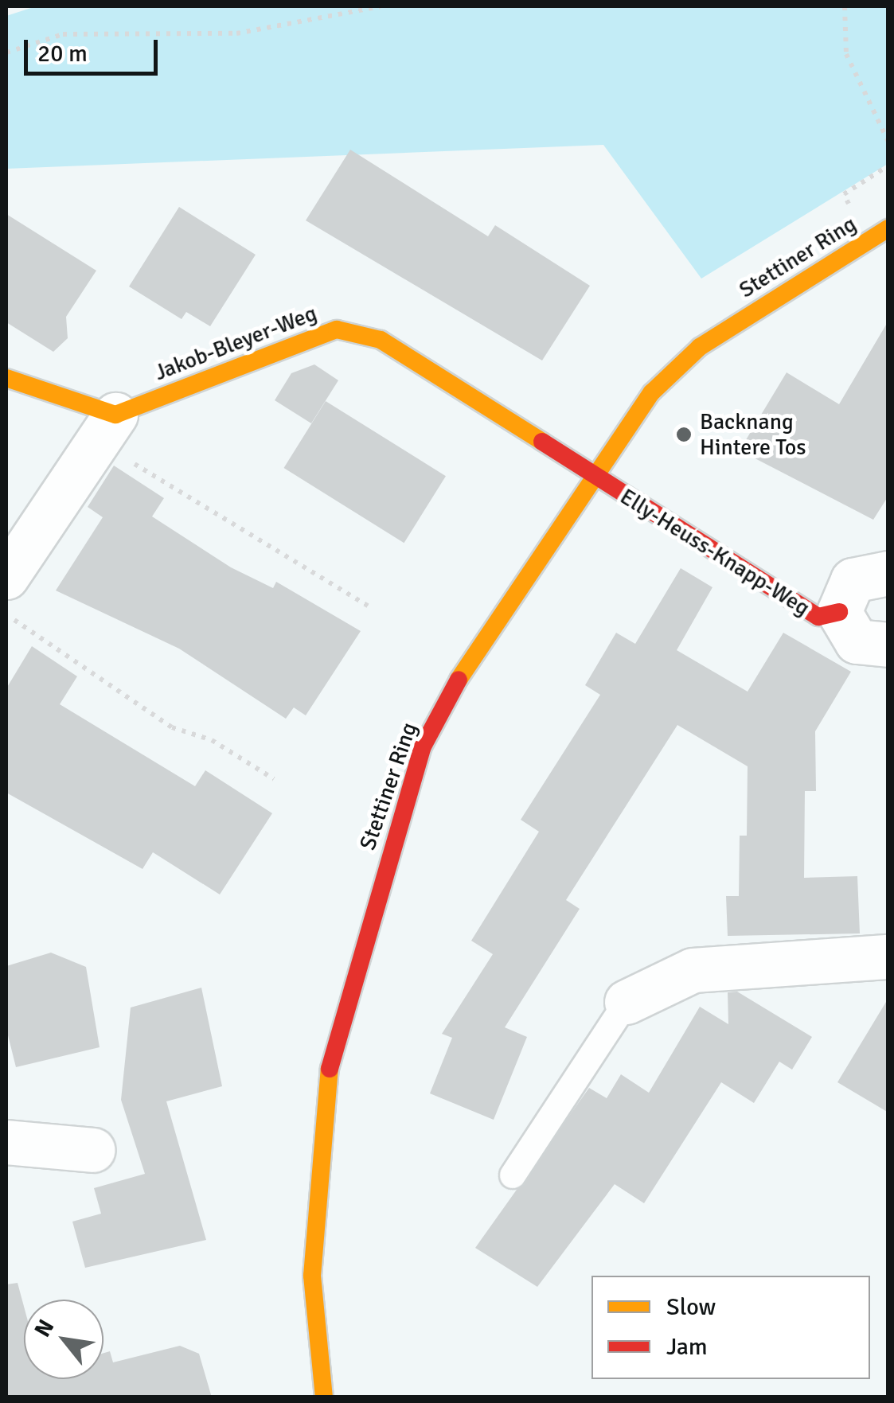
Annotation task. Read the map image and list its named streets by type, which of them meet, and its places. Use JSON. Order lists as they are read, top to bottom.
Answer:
{
  "streets": {
    "street": ["Stettiner Ring", "Jakob-Bleyer-Weg", "Elly-Heuss-Knapp-Weg"]
  },
  "crossings": [
    ["Stettiner Ring", "Jakob-Bleyer-Weg"],
    ["Stettiner Ring", "Elly-Heuss-Knapp-Weg"],
    ["Jakob-Bleyer-Weg", "Elly-Heuss-Knapp-Weg"]
  ],
  "places": ["Backnang Hintere Tos"],
  "legend": ["Slow", "Jam"],
  "scale_bar": "20 m",
  "north": "top left"
}
